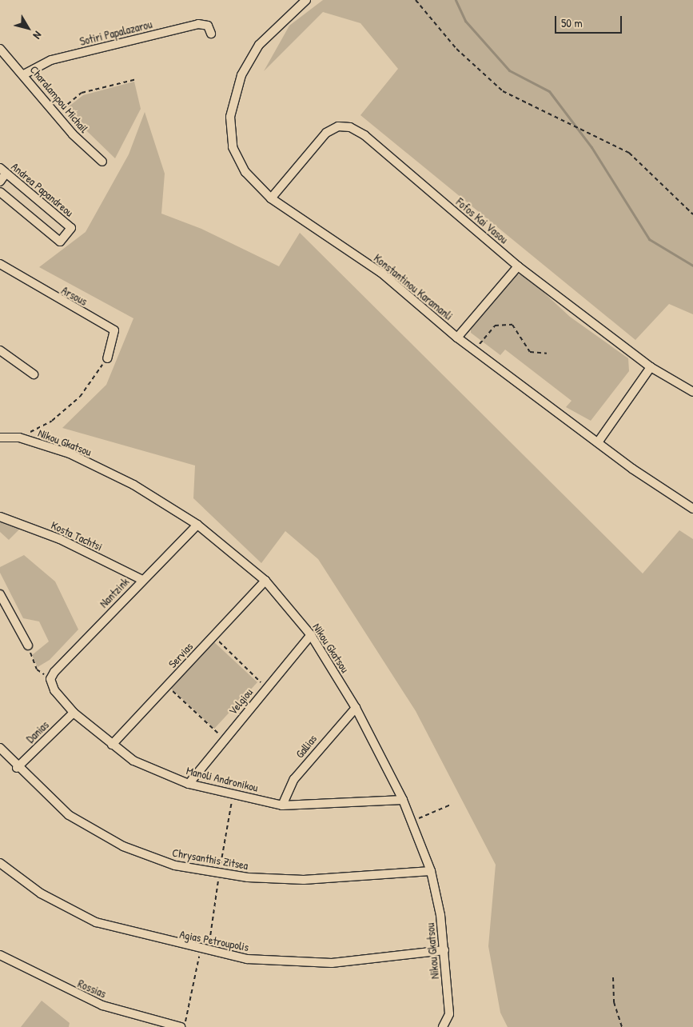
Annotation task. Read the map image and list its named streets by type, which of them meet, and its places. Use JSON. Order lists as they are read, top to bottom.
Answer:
{
  "streets": {
    "street": [
      "Sotiri Papalazarou",
      "Charalampou Michail",
      "Andrea Papandreou",
      "Fofos Kai Vasou",
      "Konstantinou Karamanli",
      "Arsous",
      "Nikou Gkatsou",
      "Kosta Tachtsi",
      "Nantzink",
      "Servias",
      "Velgiou",
      "Danias",
      "Gallias",
      "Manoli Andronikou",
      "Chrysanthis Zitsea",
      "Agias Petroupolis",
      "Rossias"
    ]
  },
  "crossings": [
    ["Sotiri Papalazarou", "Charalampou Michail"],
    ["Fofos Kai Vasou", "Konstantinou Karamanli"],
    ["Nikou Gkatsou", "Nantzink"],
    ["Nikou Gkatsou", "Servias"],
    ["Nikou Gkatsou", "Velgiou"],
    ["Nikou Gkatsou", "Gallias"],
    ["Nikou Gkatsou", "Manoli Andronikou"],
    ["Nikou Gkatsou", "Chrysanthis Zitsea"],
    ["Nikou Gkatsou", "Agias Petroupolis"],
    ["Kosta Tachtsi", "Nantzink"],
    ["Nantzink", "Manoli Andronikou"],
    ["Servias", "Manoli Andronikou"],
    ["Velgiou", "Manoli Andronikou"],
    ["Danias", "Manoli Andronikou"],
    ["Danias", "Chrysanthis Zitsea"],
    ["Gallias", "Manoli Andronikou"]
  ],
  "scale_bar": "50 m",
  "north": "bottom right"
}
